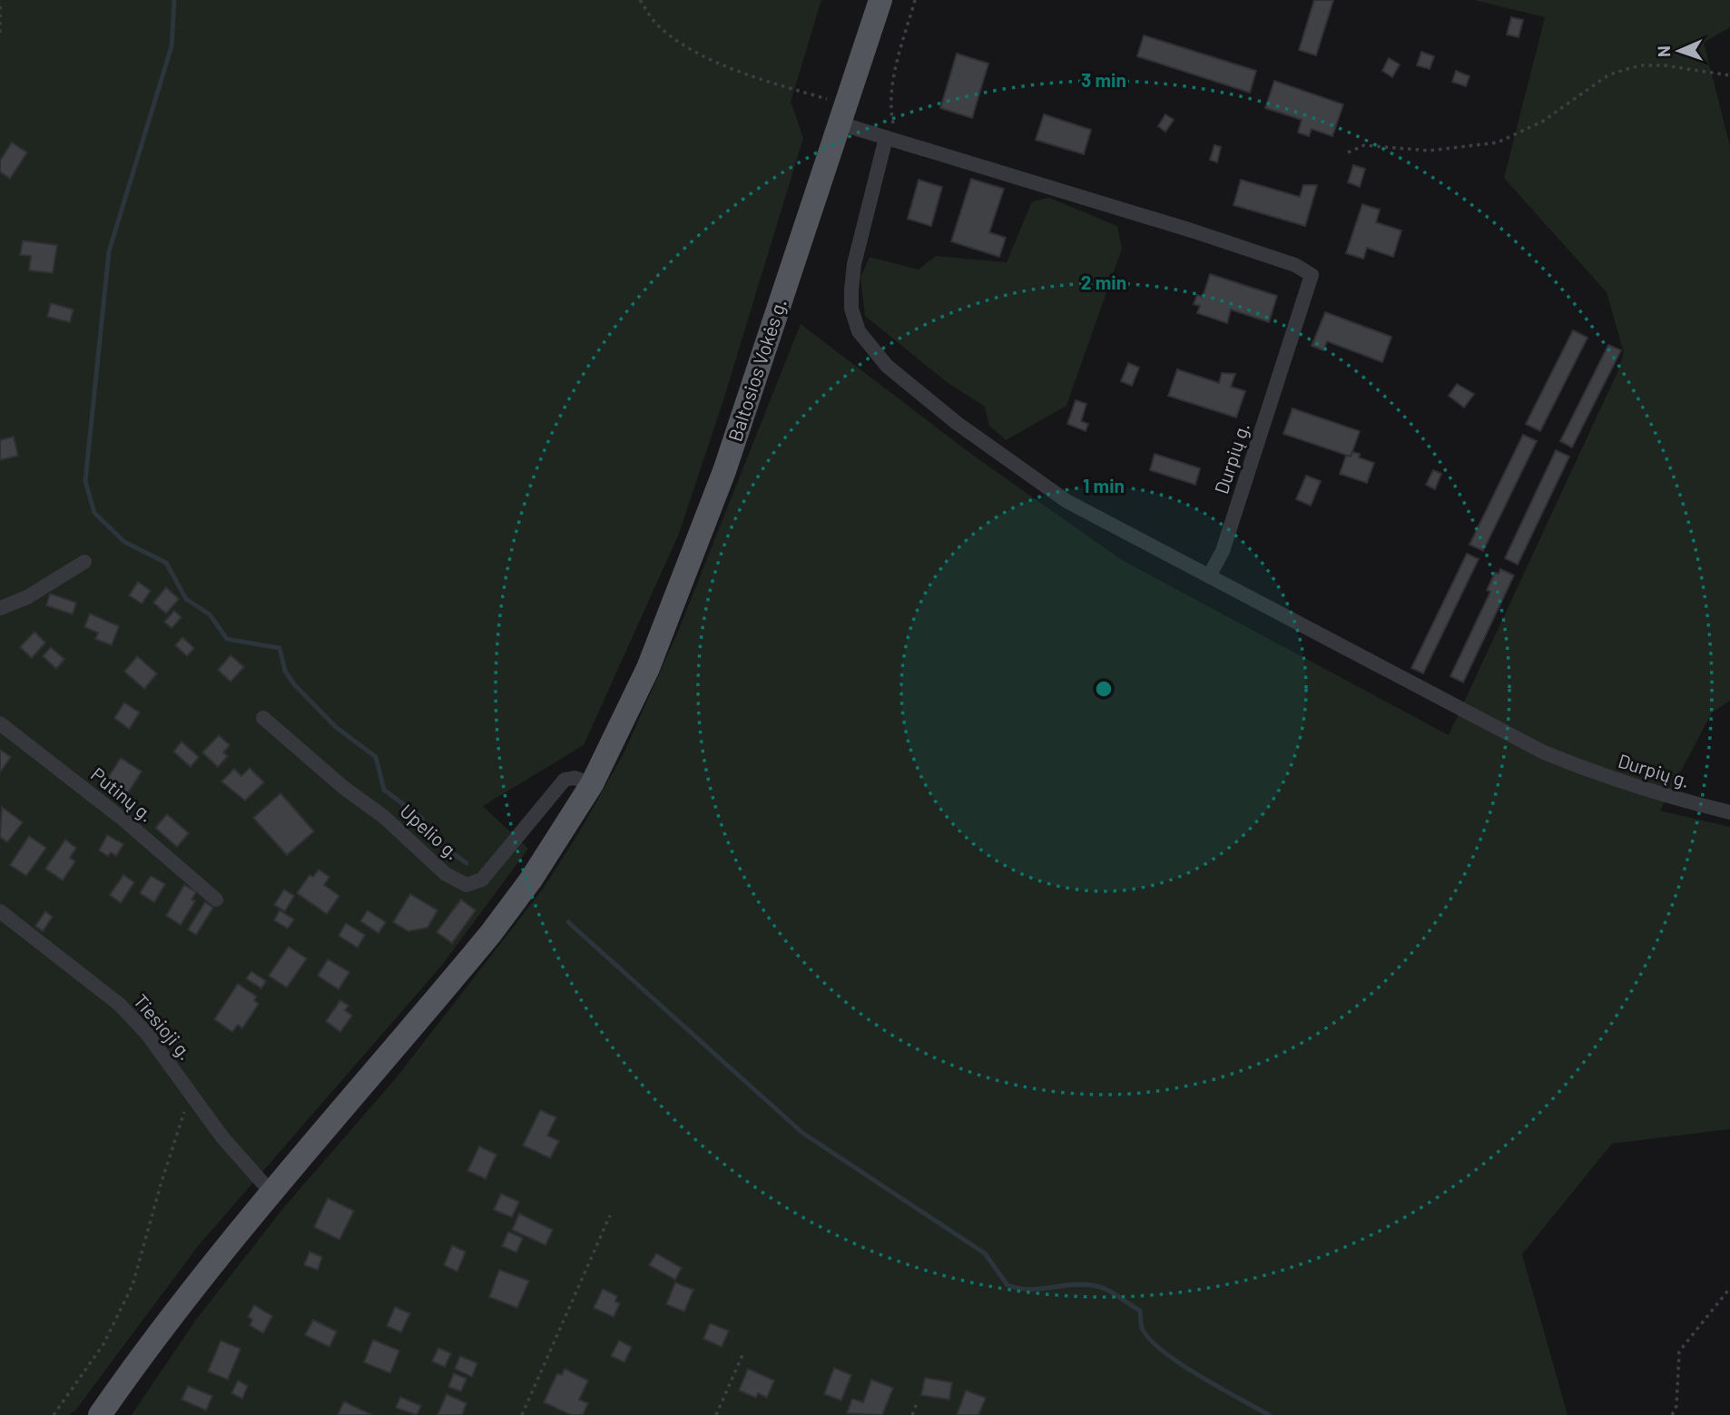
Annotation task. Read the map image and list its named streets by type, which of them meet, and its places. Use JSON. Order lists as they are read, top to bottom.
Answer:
{
  "streets": {
    "main road": ["Baltosios Vokės g."],
    "street": [
      "Durpių g.",
      "Putinų g.",
      "Upelio g.",
      "Tiesioji g."
    ]
  },
  "crossings": [
    ["Baltosios Vokės g.", "Durpių g."],
    ["Baltosios Vokės g.", "Upelio g."],
    ["Baltosios Vokės g.", "Tiesioji g."]
  ],
  "north": "left",
  "rings": ["3 min", "2 min", "1 min"]
}
